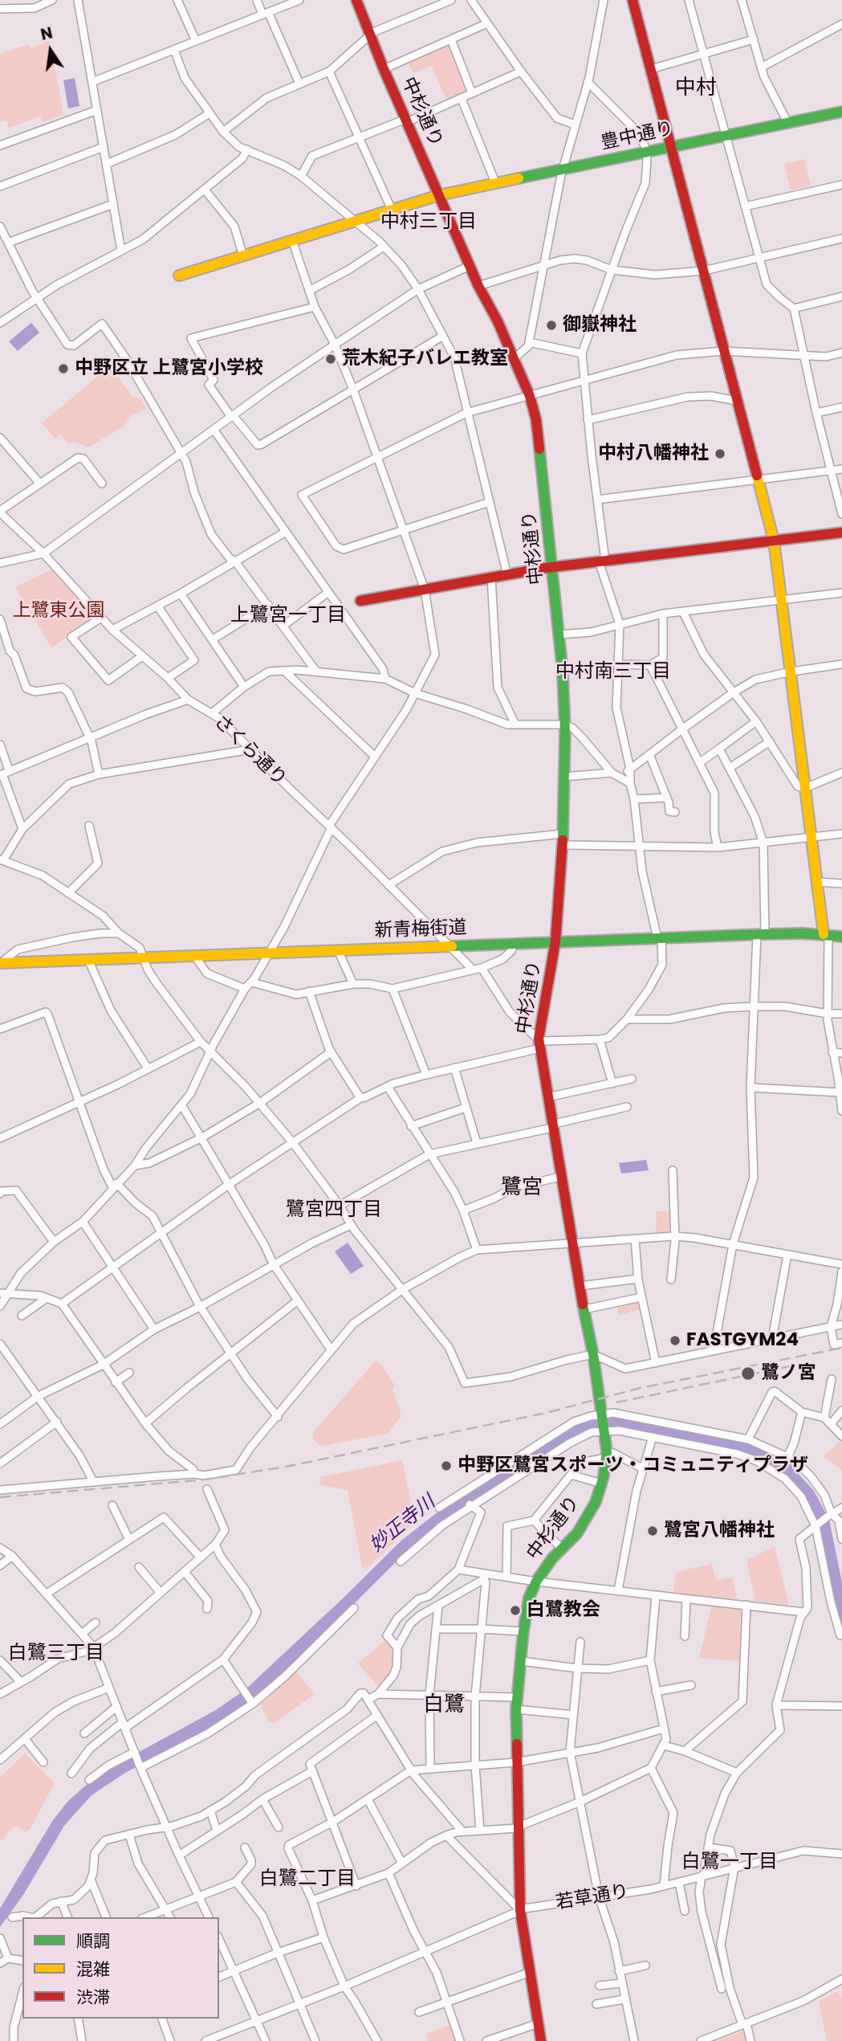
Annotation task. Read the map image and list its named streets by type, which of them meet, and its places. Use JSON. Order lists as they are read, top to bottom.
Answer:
{
  "streets": {
    "main road": ["中杉通り", "豊中通り", "新青梅街道"],
    "street": ["さくら通り", "若草通り"]
  },
  "crossings": [
    ["中杉通り", "豊中通り"],
    ["中杉通り", "さくら通り"],
    ["中杉通り", "新青梅街道"],
    ["中杉通り", "若草通り"],
    ["さくら通り", "新青梅街道"]
  ],
  "districts": [
    "中村",
    "中村三丁目",
    "上鷺宮一丁目",
    "中村南三丁目",
    "鷺宮",
    "鷺宮四丁目",
    "白鷺三丁目",
    "白鷺",
    "白鷺一丁目",
    "白鷺二丁目"
  ],
  "water": ["妙正寺川"],
  "parks": ["上鷺東公園"],
  "places": [
    "御嶽神社",
    "荒木紀子バレエ教室",
    "中野区立 上鷺宮小学校",
    "中村八幡神社",
    "FASTGYM24",
    "鷺ノ宮",
    "中野区鷺宮スポーツ・コミュニティプラザ",
    "鷺宮八幡神社",
    "白鷺教会"
  ],
  "legend": ["順調", "混雑", "渋滞"],
  "north": "top"
}
